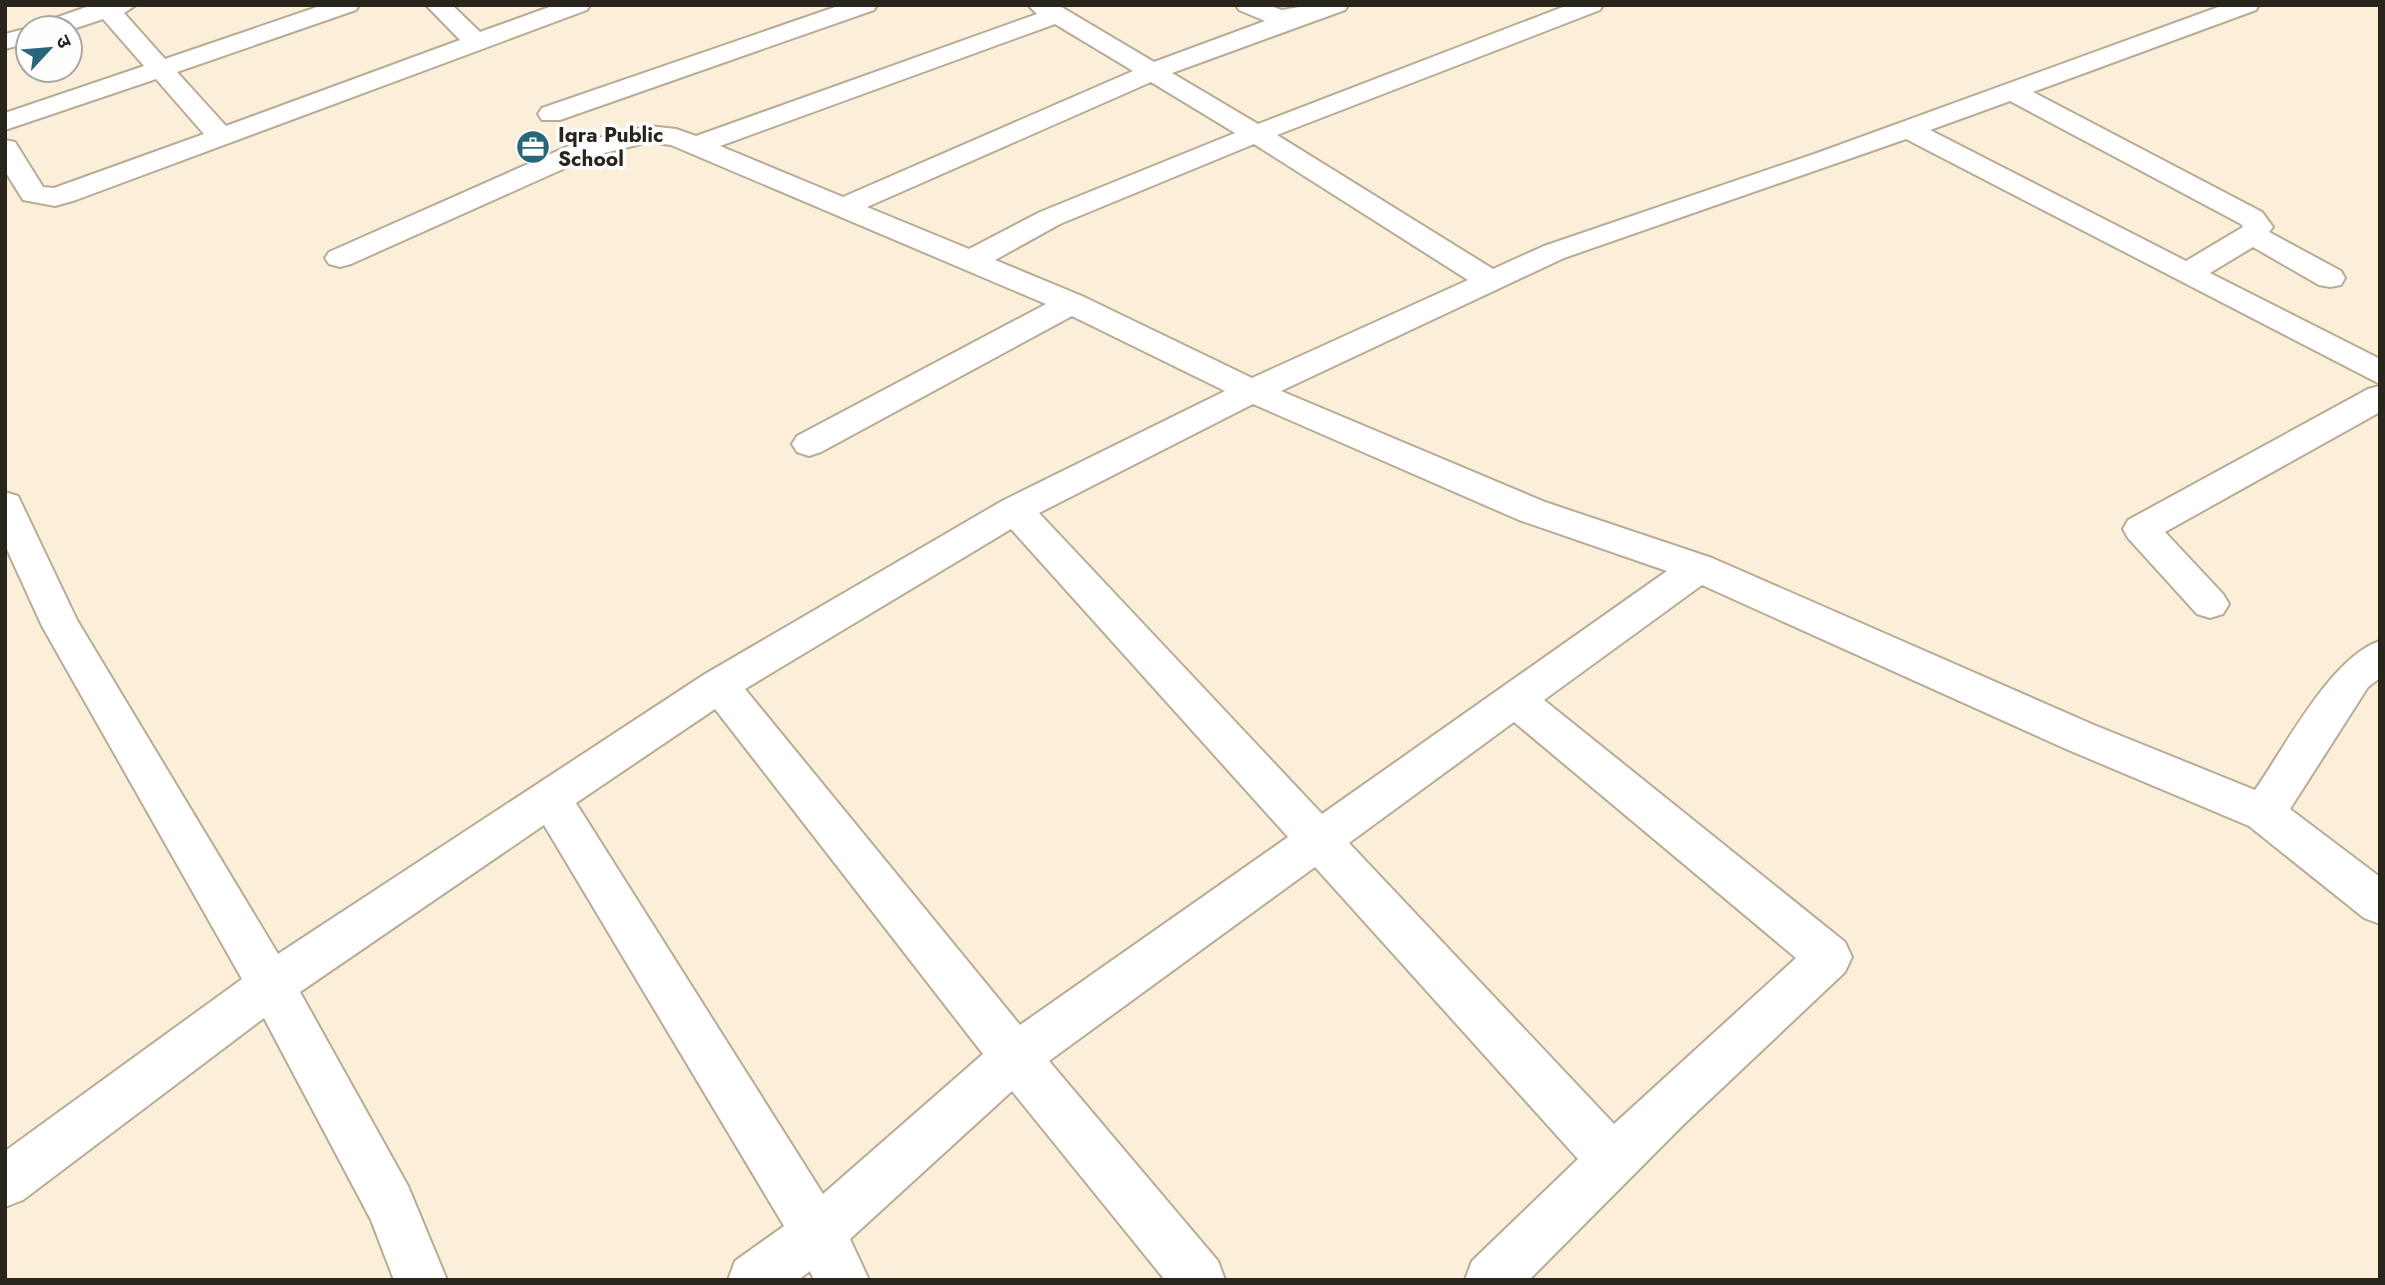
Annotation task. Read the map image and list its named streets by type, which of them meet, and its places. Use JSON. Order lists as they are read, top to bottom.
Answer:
{
  "places": {
    "office": ["Iqra Public School"]
  },
  "north": "top right"
}
